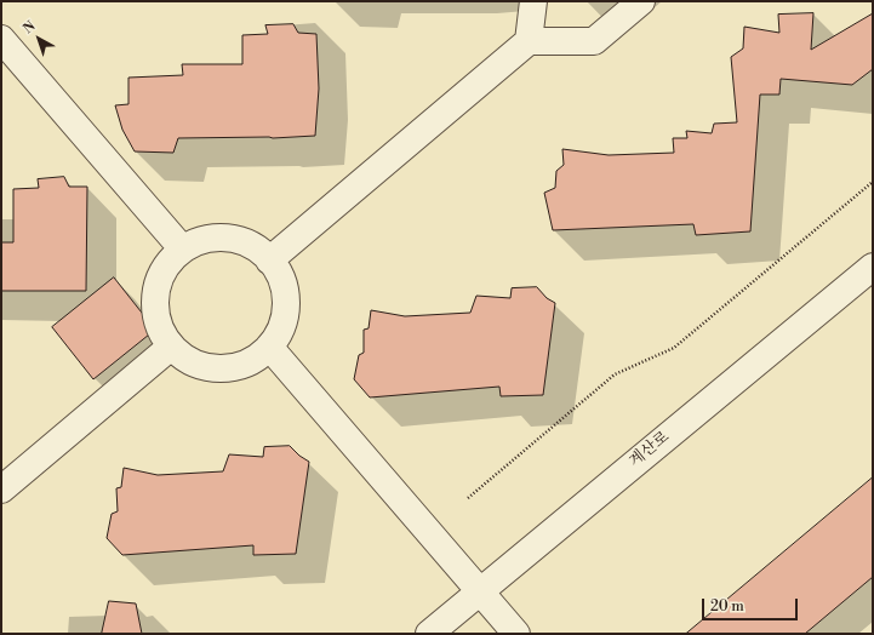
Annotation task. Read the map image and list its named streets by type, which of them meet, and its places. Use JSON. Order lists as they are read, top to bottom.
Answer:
{
  "streets": {
    "street": ["계산로"]
  },
  "scale_bar": "20 m",
  "north": "top left"
}
